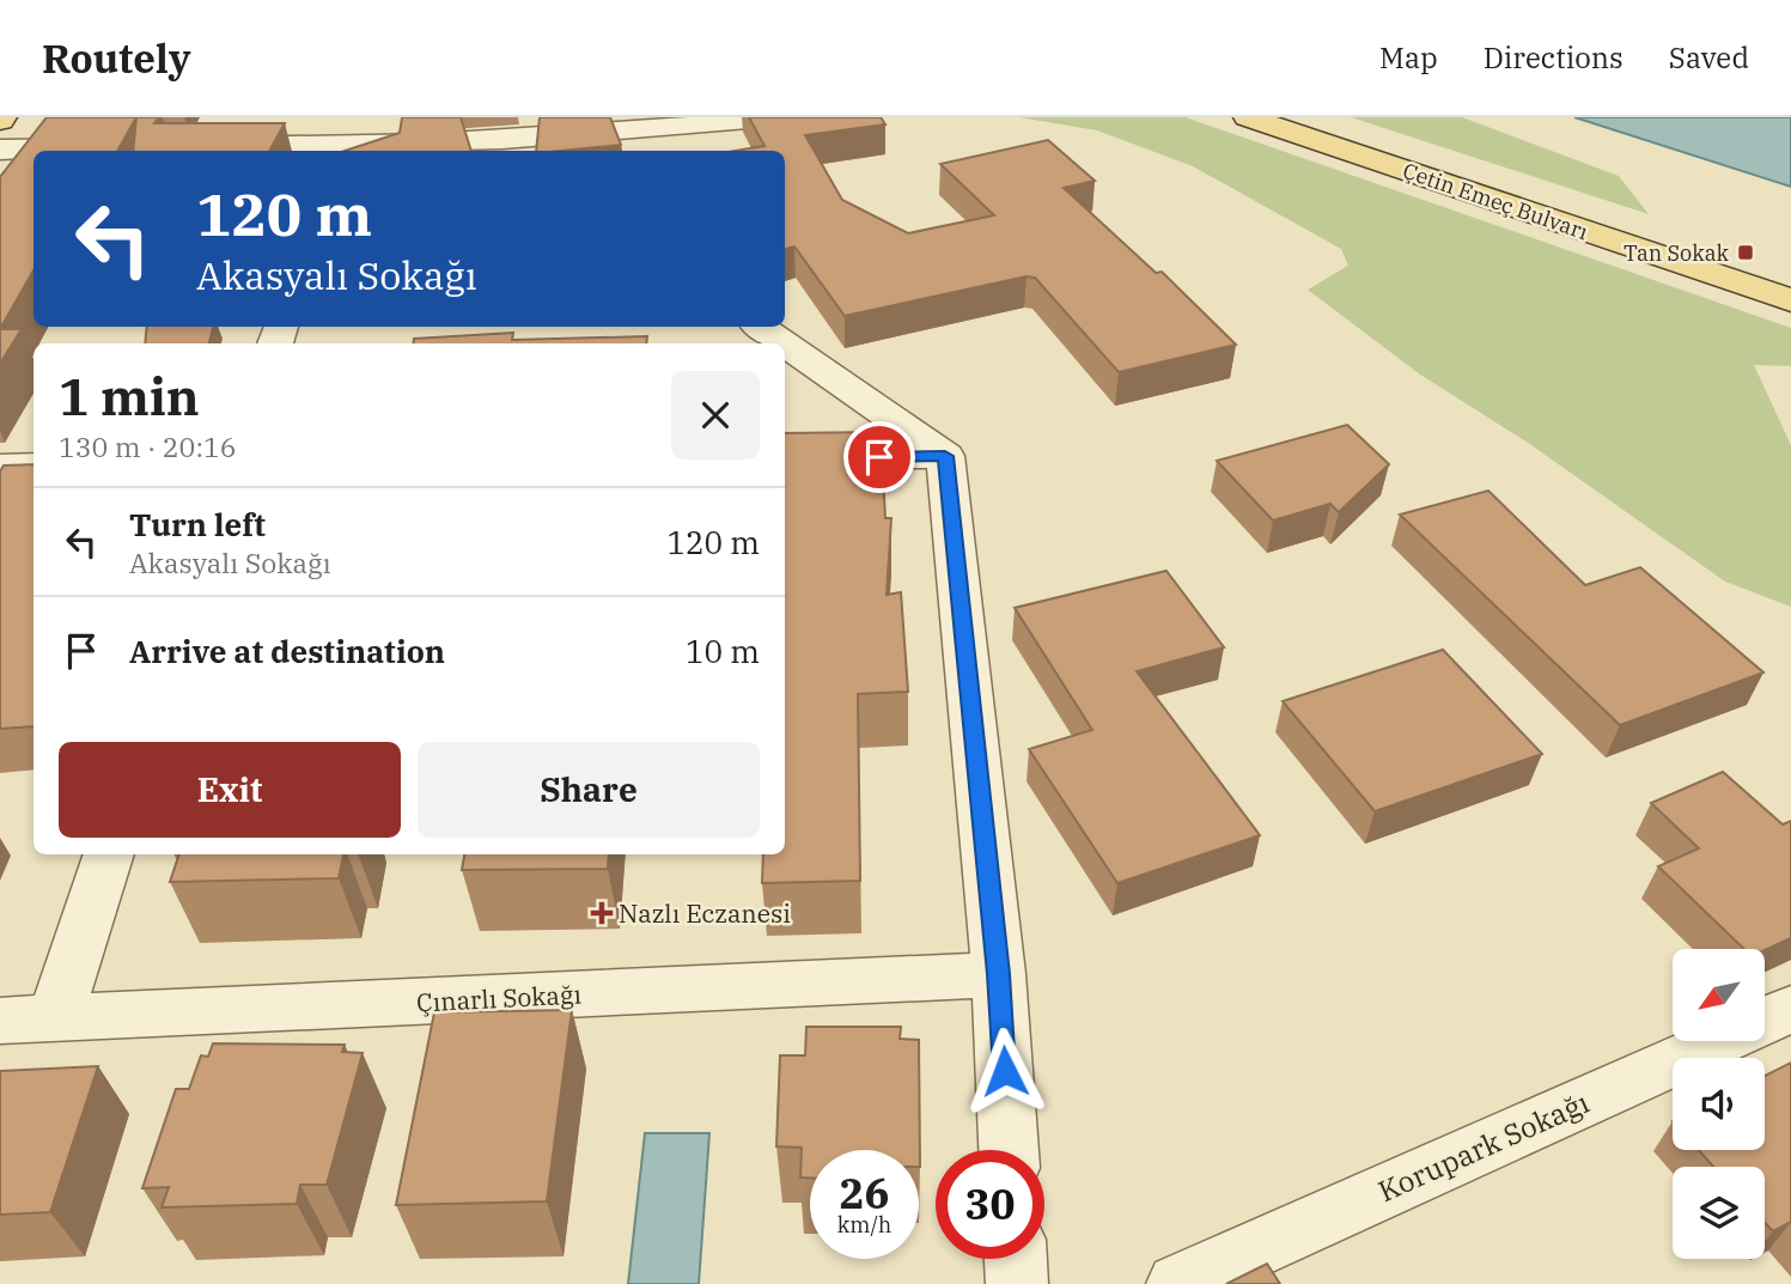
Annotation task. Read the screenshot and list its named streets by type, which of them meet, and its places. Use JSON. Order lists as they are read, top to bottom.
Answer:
{
  "streets": {
    "main road": ["Çetin Emeç Bulvarı"],
    "street": ["Çınarlı Sokağı", "Korupark Sokağı"]
  },
  "places": {
    "transit": ["Tan Sokak"],
    "health": ["Nazlı Eczanesi"]
  },
  "north": "bottom left",
  "page": {
    "header": "Routely",
    "nav": ["Map", "Directions", "Saved"],
    "turn": ["120 m", "Akasyalı Sokağı"],
    "heading": ["1 min", "130 m · 20:16"],
    "list": [
      {
        "name": "Turn left",
        "note": "Akasyalı Sokağı",
        "value": "120 m"
      },
      {
        "name": "Arrive at destination",
        "value": "10 m"
      }
    ],
    "buttons": ["Exit", "Share"],
    "speed": "26 km/h",
    "limit": "30"
  }
}
